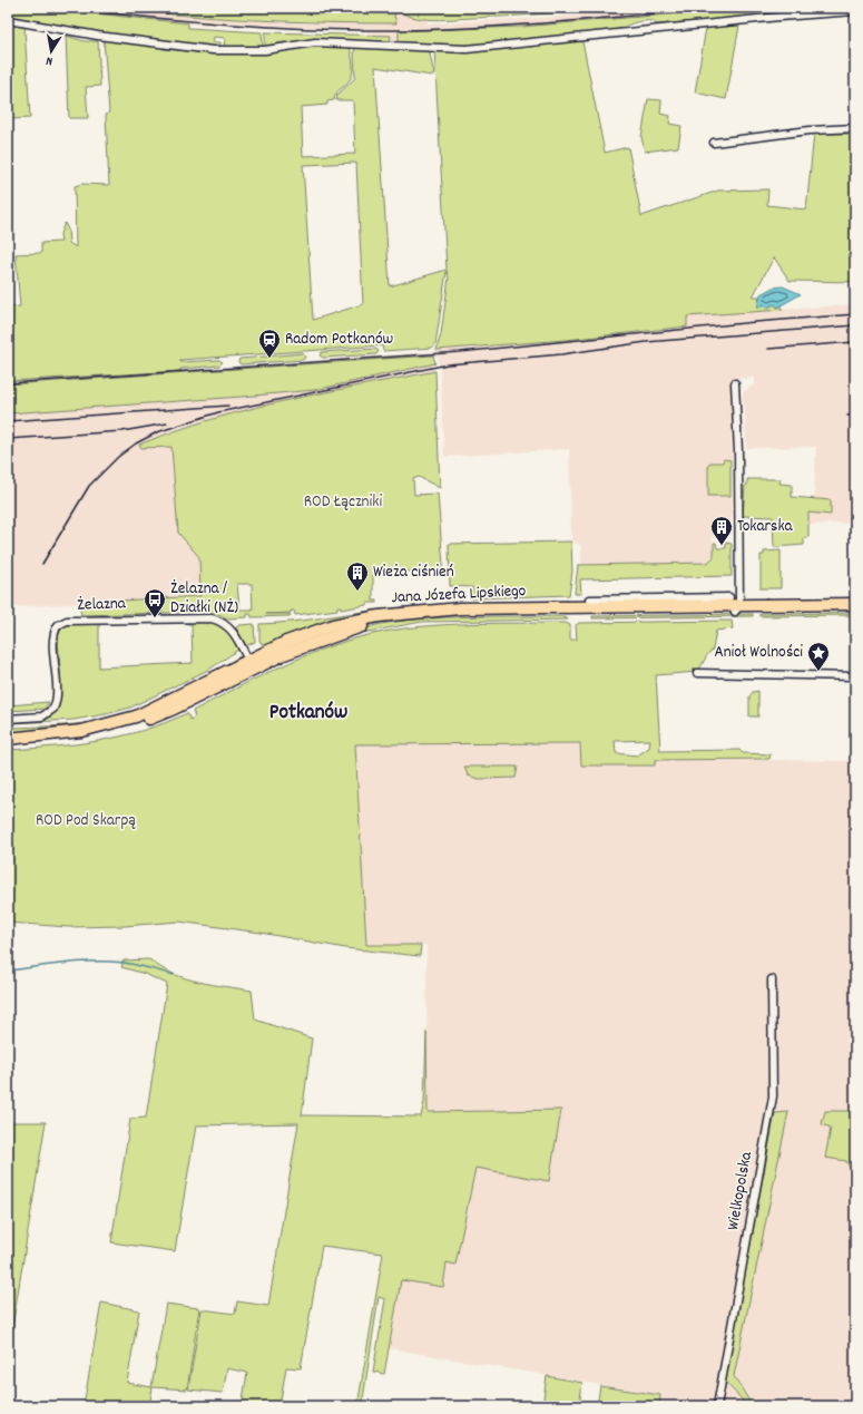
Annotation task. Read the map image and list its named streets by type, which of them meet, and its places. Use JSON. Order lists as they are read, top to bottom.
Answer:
{
  "streets": {
    "main road": ["Jana Józefa Lipskiego"],
    "street": ["Żelazna", "Wielkopolska"]
  },
  "crossings": [
    ["Jana Józefa Lipskiego", "Żelazna"]
  ],
  "districts": ["Potkanów"],
  "parks": ["ROD Łączniki", "ROD Pod Skarpą"],
  "places": {
    "station": ["Radom Potkanów"],
    "building": ["Tokarska", "Wieża ciśnień"],
    "bus stop": ["Żelazna / Działki (NŻ)"],
    "place": ["Anioł Wolności"]
  },
  "north": "bottom"
}
